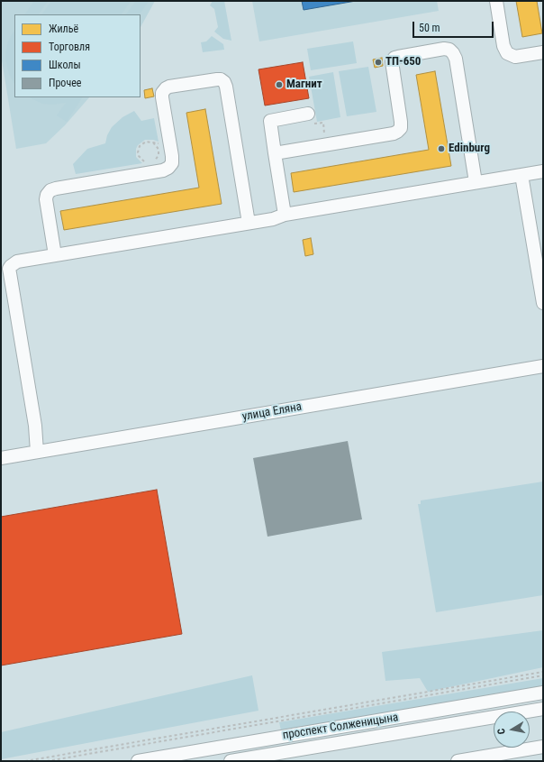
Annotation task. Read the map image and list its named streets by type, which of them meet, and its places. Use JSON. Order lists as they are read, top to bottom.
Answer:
{
  "streets": {
    "street": ["улица Еляна", "проспект Солженицына"]
  },
  "places": ["ТП-650", "Магнит", "Edinburg"],
  "legend": [
    "Жильё",
    "Торговля",
    "Школы",
    "Прочее"
  ],
  "scale_bar": "50 m",
  "north": "left"
}
